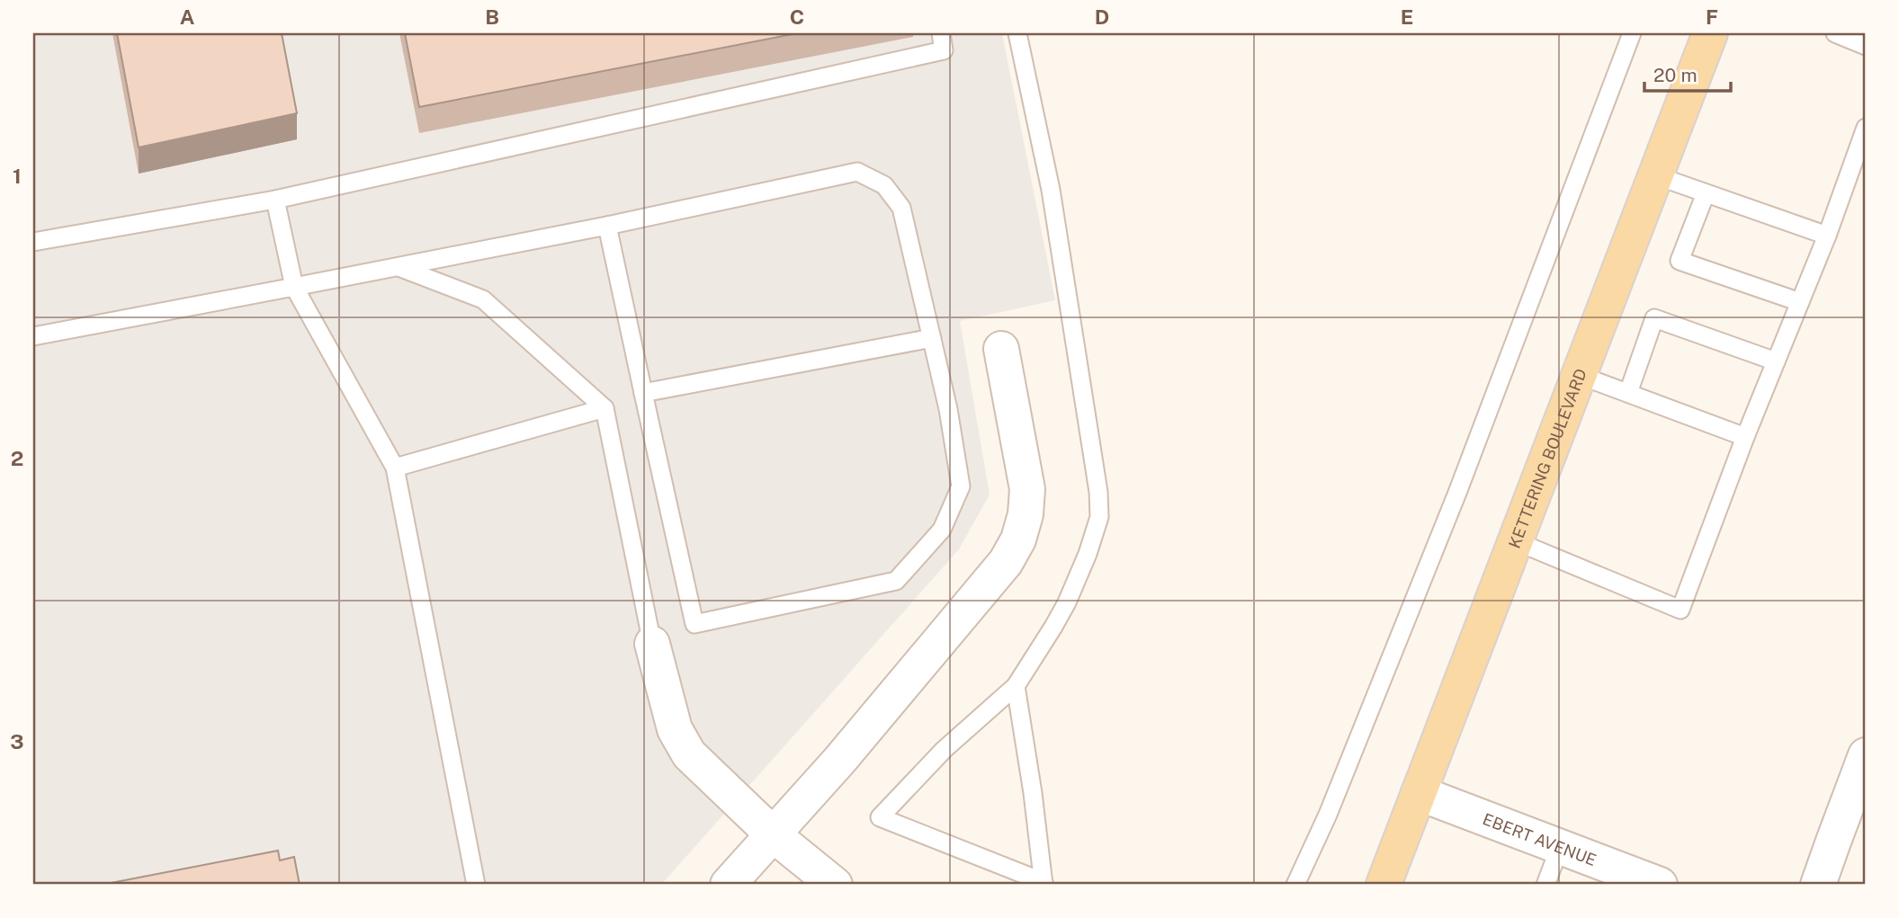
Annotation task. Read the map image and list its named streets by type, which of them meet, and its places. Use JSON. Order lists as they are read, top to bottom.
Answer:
{
  "streets": {
    "main road": ["KETTERING BOULEVARD"],
    "street": ["EBERT AVENUE"]
  },
  "crossings": [
    ["KETTERING BOULEVARD", "EBERT AVENUE"]
  ],
  "scale_bar": "20 m",
  "grid": {
    "columns": [
      "A",
      "B",
      "C",
      "D",
      "E",
      "F"
    ],
    "rows": ["1", "2", "3"]
  }
}
